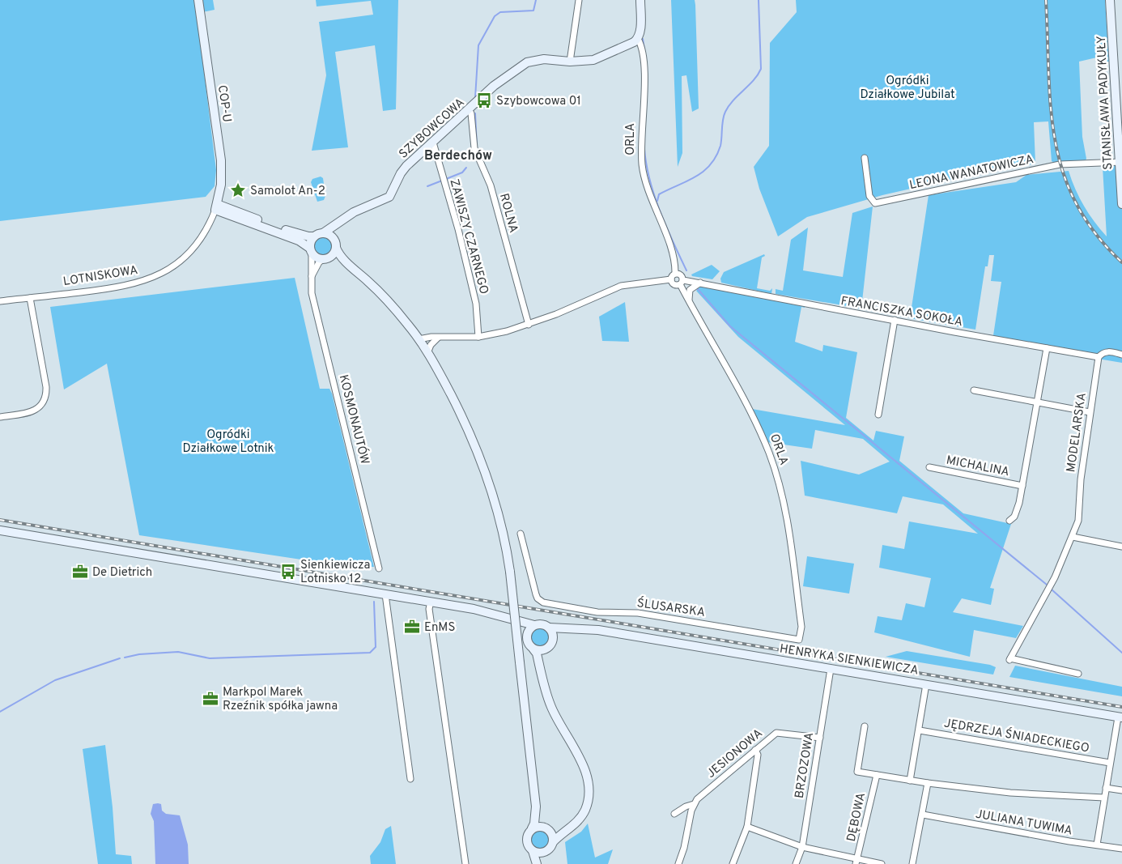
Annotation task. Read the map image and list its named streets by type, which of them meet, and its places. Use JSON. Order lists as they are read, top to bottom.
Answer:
{
  "streets": {
    "main road": [
      "STANISŁAWA PADYKUŁY",
      "COP-U",
      "SZYBOWCOWA",
      "ORLA",
      "HENRYKA SIENKIEWICZA"
    ],
    "street": [
      "LEONA WANATOWICZA",
      "ROLNA",
      "ZAWISZY CZARNEGO",
      "LOTNISKOWA",
      "FRANCISZKA SOKOŁA",
      "KOSMONAUTÓW",
      "MODELARSKA",
      "MICHALINA",
      "ŚLUSARSKA",
      "JĘDRZEJA ŚNIADECKIEGO",
      "JESIONOWA",
      "BRZOZOWA",
      "DĘBOWA",
      "JULIANA TUWIMA"
    ]
  },
  "crossings": [
    ["STANISŁAWA PADYKUŁY", "LEONA WANATOWICZA"],
    ["COP-U", "LOTNISKOWA"],
    ["SZYBOWCOWA", "ORLA"],
    ["SZYBOWCOWA", "ROLNA"],
    ["SZYBOWCOWA", "ZAWISZY CZARNEGO"],
    ["SZYBOWCOWA", "KOSMONAUTÓW"],
    ["ORLA", "FRANCISZKA SOKOŁA"],
    ["ORLA", "ŚLUSARSKA"],
    ["FRANCISZKA SOKOŁA", "MODELARSKA"],
    ["FRANCISZKA SOKOŁA", "MICHALINA"],
    ["HENRYKA SIENKIEWICZA", "BRZOZOWA"],
    ["JESIONOWA", "BRZOZOWA"]
  ],
  "districts": ["Berdechów"],
  "parks": ["Ogródki Działkowe Jubilat", "Ogródki Działkowe Lotnik"],
  "places": {
    "bus stop": ["Szybowcowa 01", "Sienkiewicza Lotnisko 12"],
    "place": ["Samolot An-2"],
    "office": ["De Dietrich", "EnMS", "Markpol Marek Rzeźnik spółka jawna"]
  }
}
